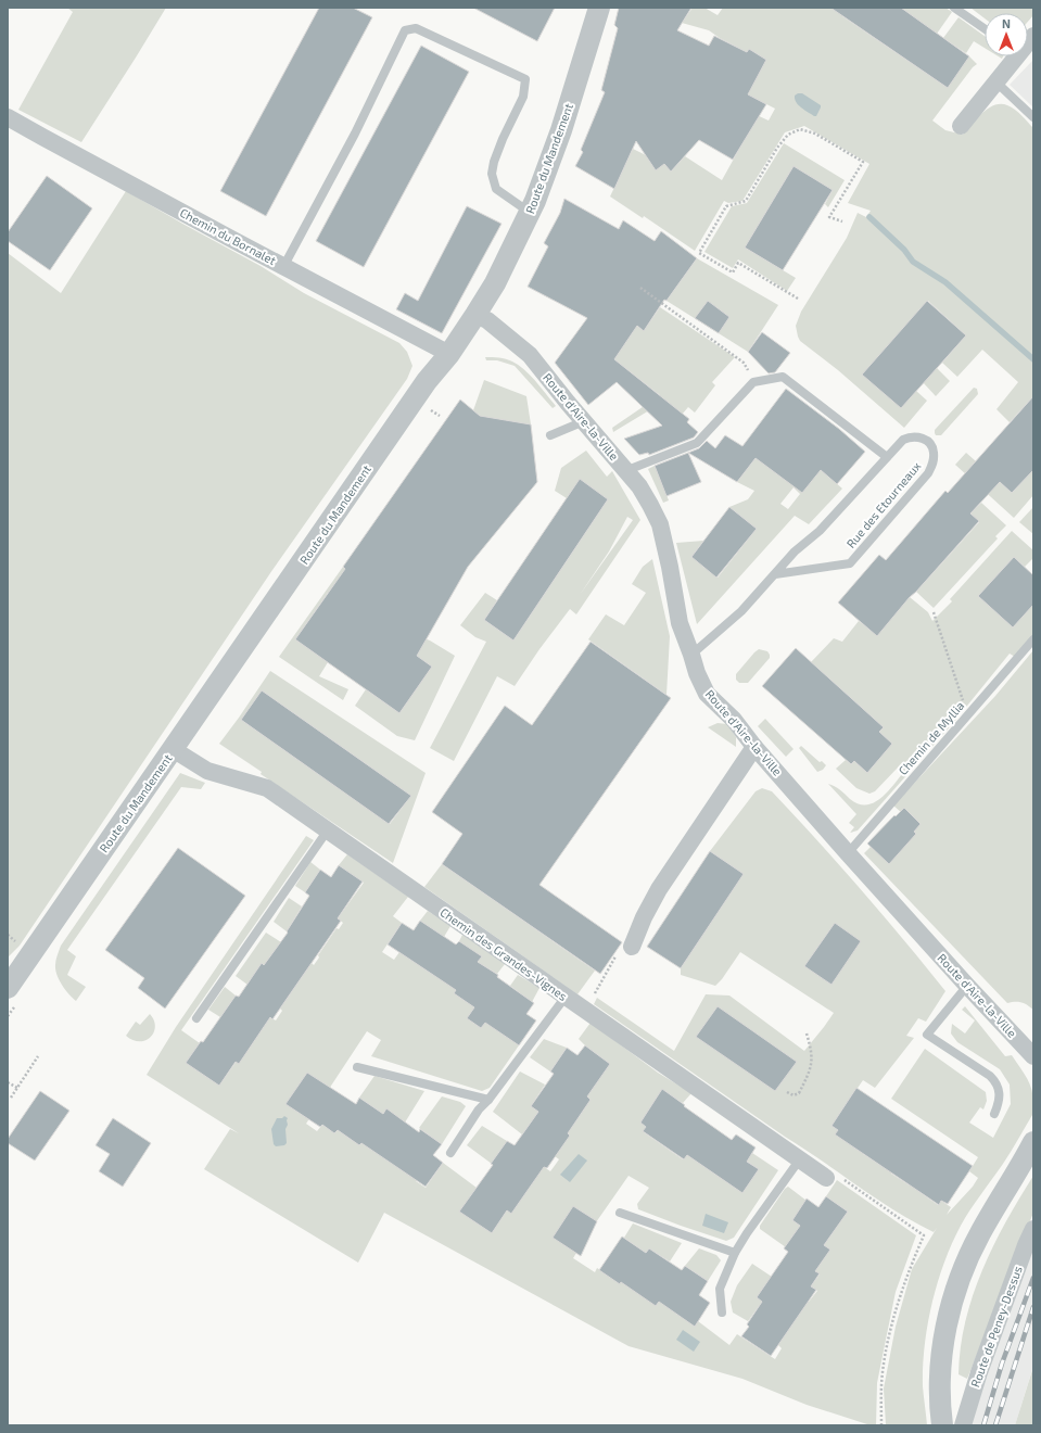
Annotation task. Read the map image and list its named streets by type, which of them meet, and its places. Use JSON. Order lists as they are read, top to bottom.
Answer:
{
  "streets": {
    "street": [
      "Route du Mandement",
      "Chemin du Bornalet",
      "Route d'Aire-la-Ville",
      "Chemin des Grandes-Vignes",
      "Route de Peney-Dessus"
    ],
    "lane": ["Rue des Etourneaux", "Chemin de Myllia"]
  },
  "crossings": [
    ["Route du Mandement", "Chemin du Bornalet"],
    ["Route du Mandement", "Route d'Aire-la-Ville"],
    ["Route du Mandement", "Chemin des Grandes-Vignes"],
    ["Route d'Aire-la-Ville", "Rue des Etourneaux"],
    ["Route d'Aire-la-Ville", "Chemin de Myllia"]
  ],
  "north": "top"
}
